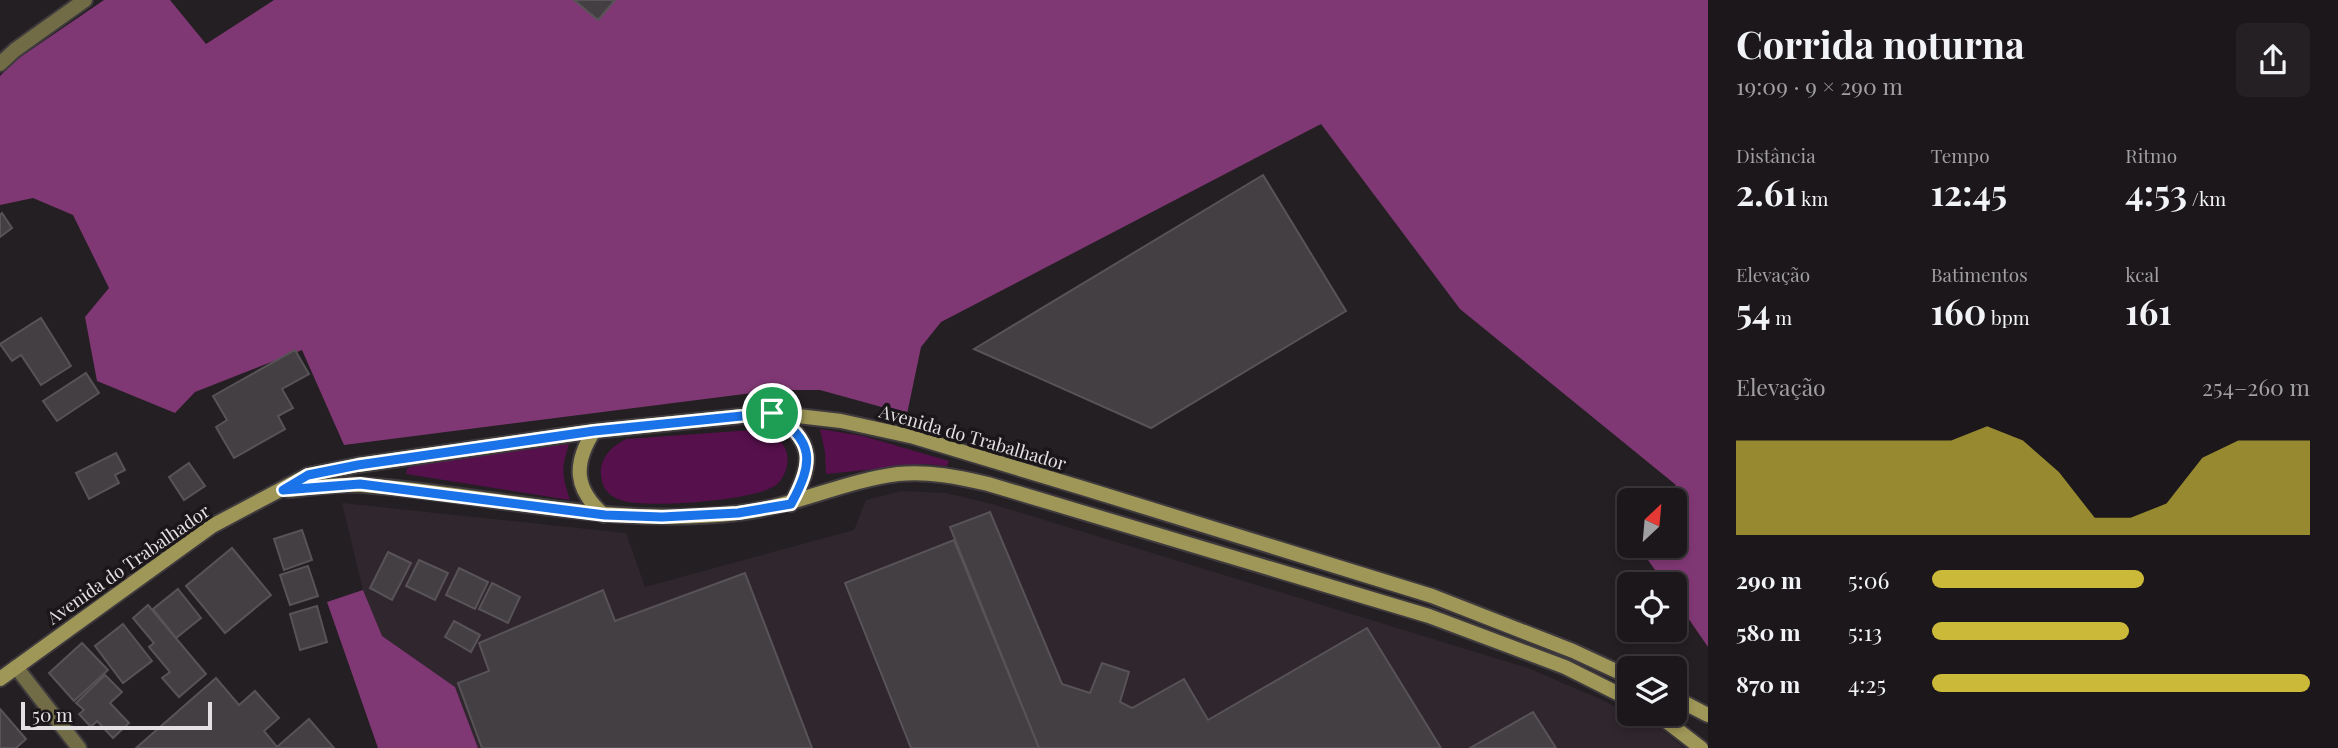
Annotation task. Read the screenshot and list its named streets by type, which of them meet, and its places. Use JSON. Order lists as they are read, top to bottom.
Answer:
{
  "streets": {
    "street": ["Avenida do Trabalhador"]
  },
  "scale_bar": "50 m",
  "north": "top right",
  "page": {
    "heading": ["Corrida noturna", "19:09 · 9 × 290 m"],
    "stats": [
      ["Distância", "2.61 km"],
      ["Tempo", "12:45"],
      ["Ritmo", "4:53 /km"],
      ["Elevação", "54 m"],
      ["Batimentos", "160 bpm"],
      ["kcal", "161"]
    ],
    "chart": ["Elevação", "254–260 m"],
    "list": [
      {
        "name": "290 m",
        "note": "5:06"
      },
      {
        "name": "580 m",
        "note": "5:13"
      },
      {
        "name": "870 m",
        "note": "4:25"
      }
    ],
    "scale": "50 m"
  }
}
